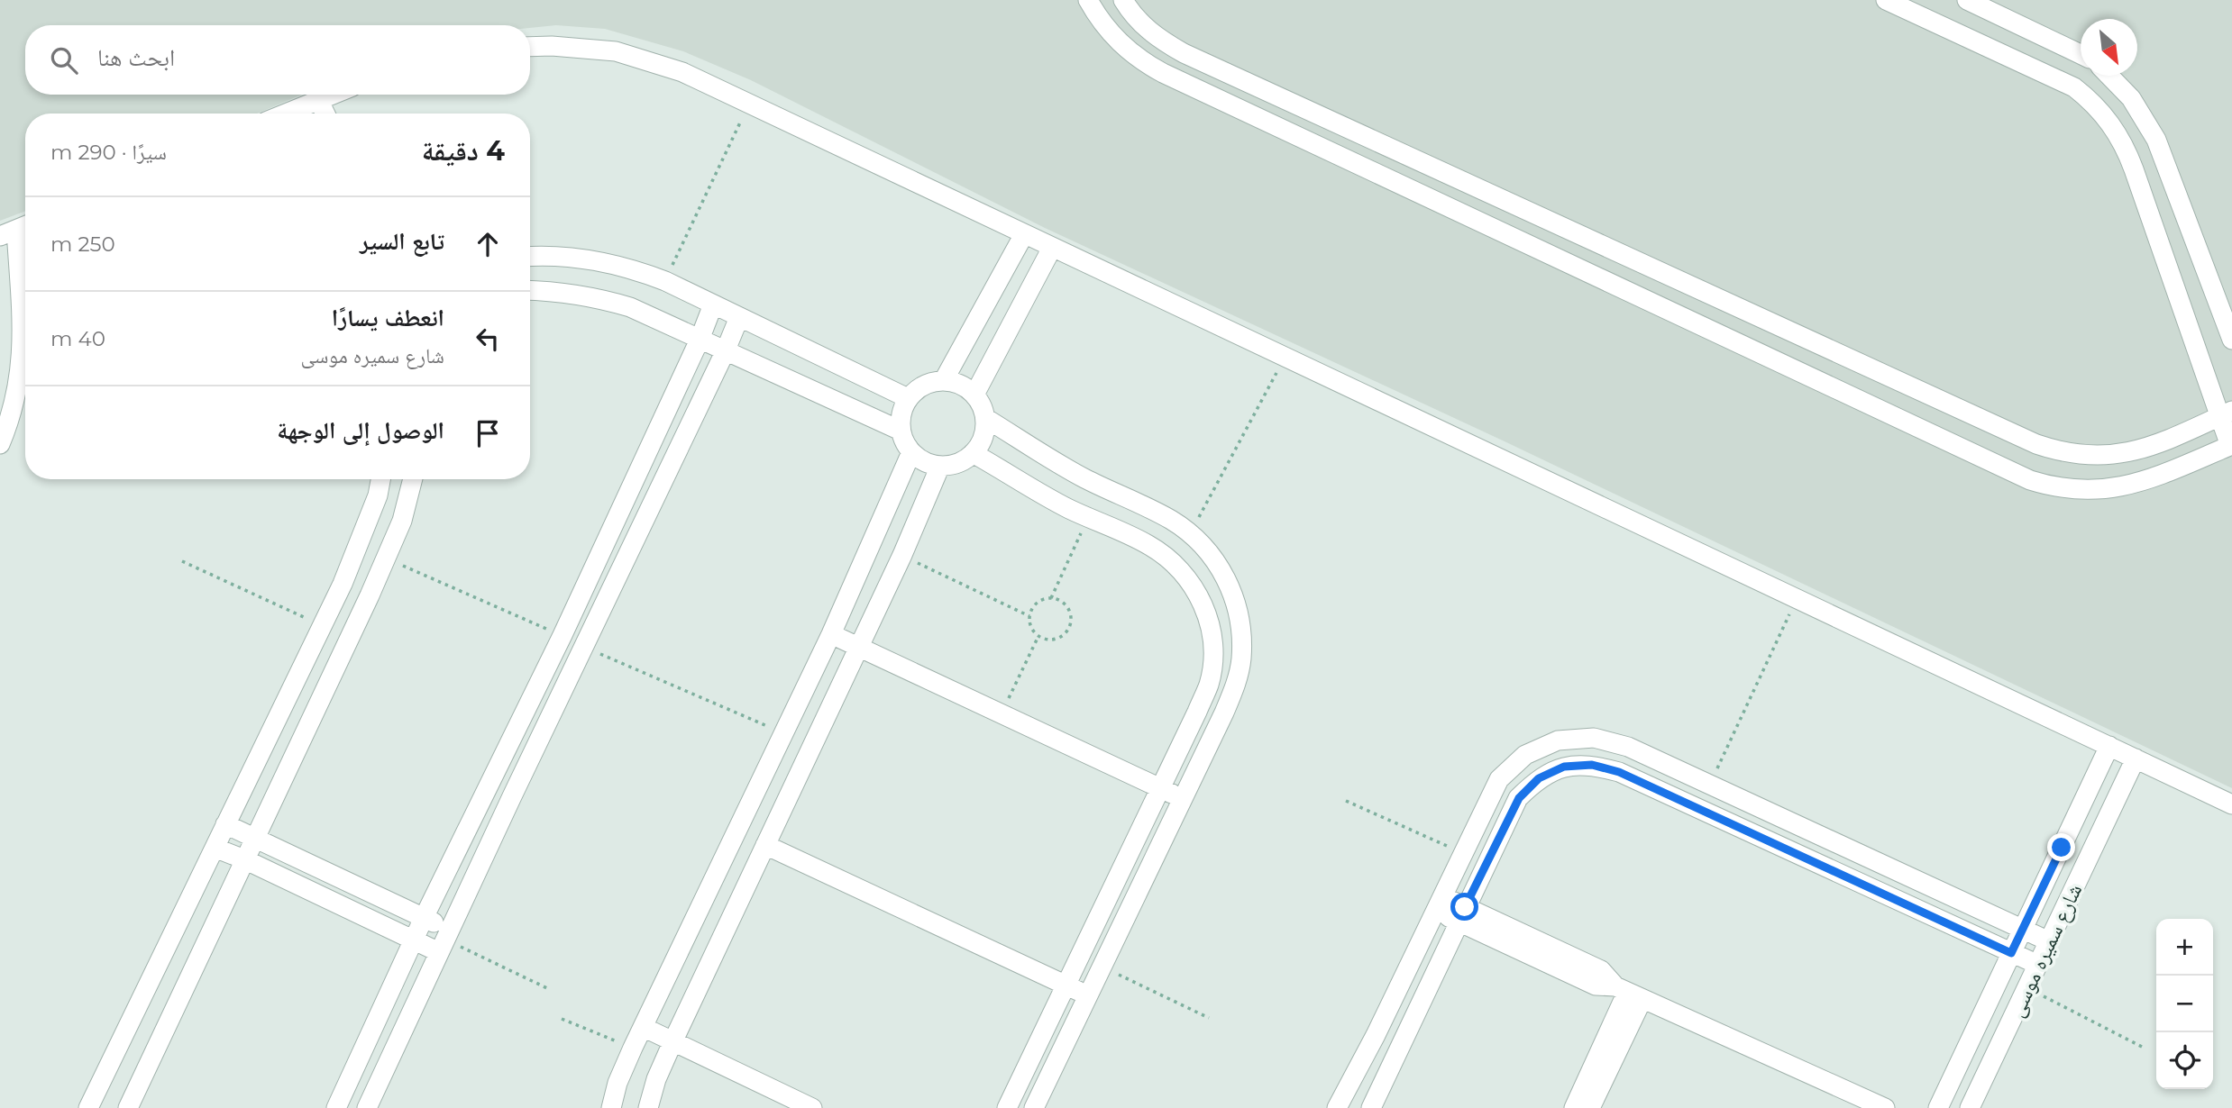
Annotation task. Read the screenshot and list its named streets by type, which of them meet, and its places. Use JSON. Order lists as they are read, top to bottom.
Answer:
{
  "streets": {
    "street": ["شارع سميره موسى"]
  },
  "north": "bottom right",
  "page": {
    "search": "ابحث هنا",
    "heading": ["4 دقيقة", "سيرًا · 290 m"],
    "list": [
      ["تابع السير", "250 m"],
      ["انعطف يسارًا", "شارع سميره موسى", "40 m"],
      "الوصول إلى الوجهة"
    ],
    "map_buttons": ["+", "−"]
  }
}
